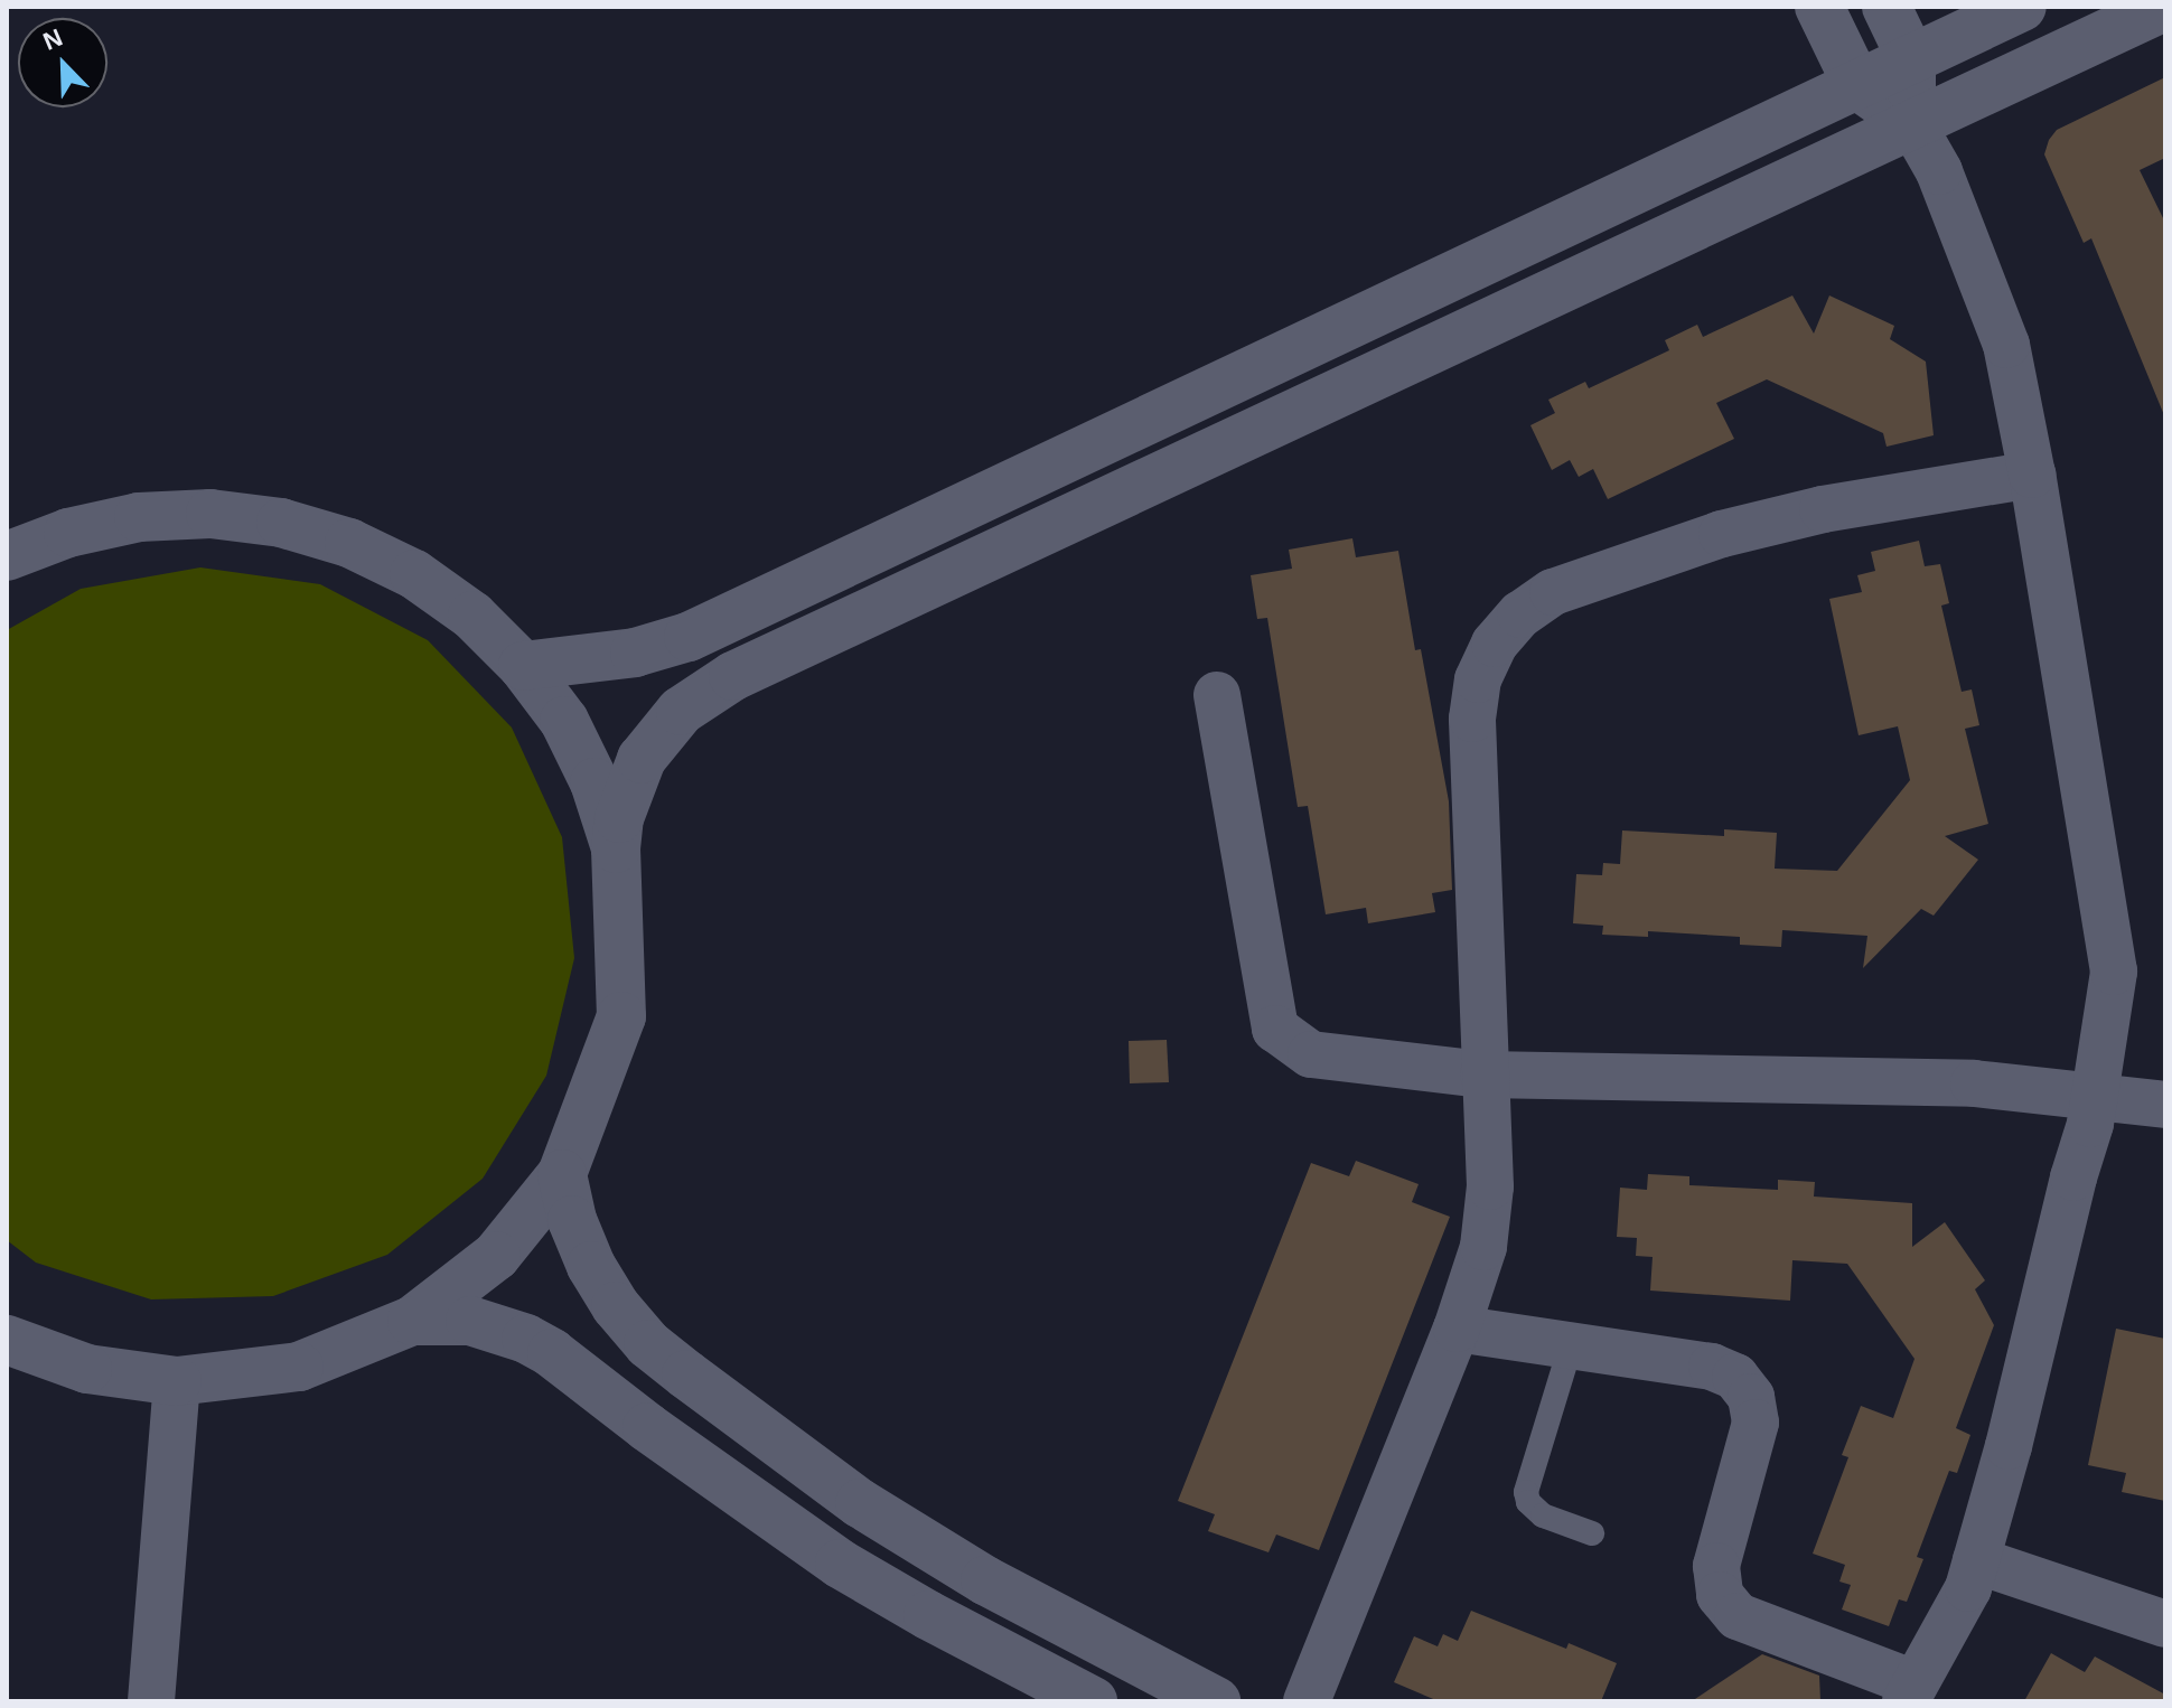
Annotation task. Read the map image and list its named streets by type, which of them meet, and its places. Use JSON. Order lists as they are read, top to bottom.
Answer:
{
  "north": "top left"
}
